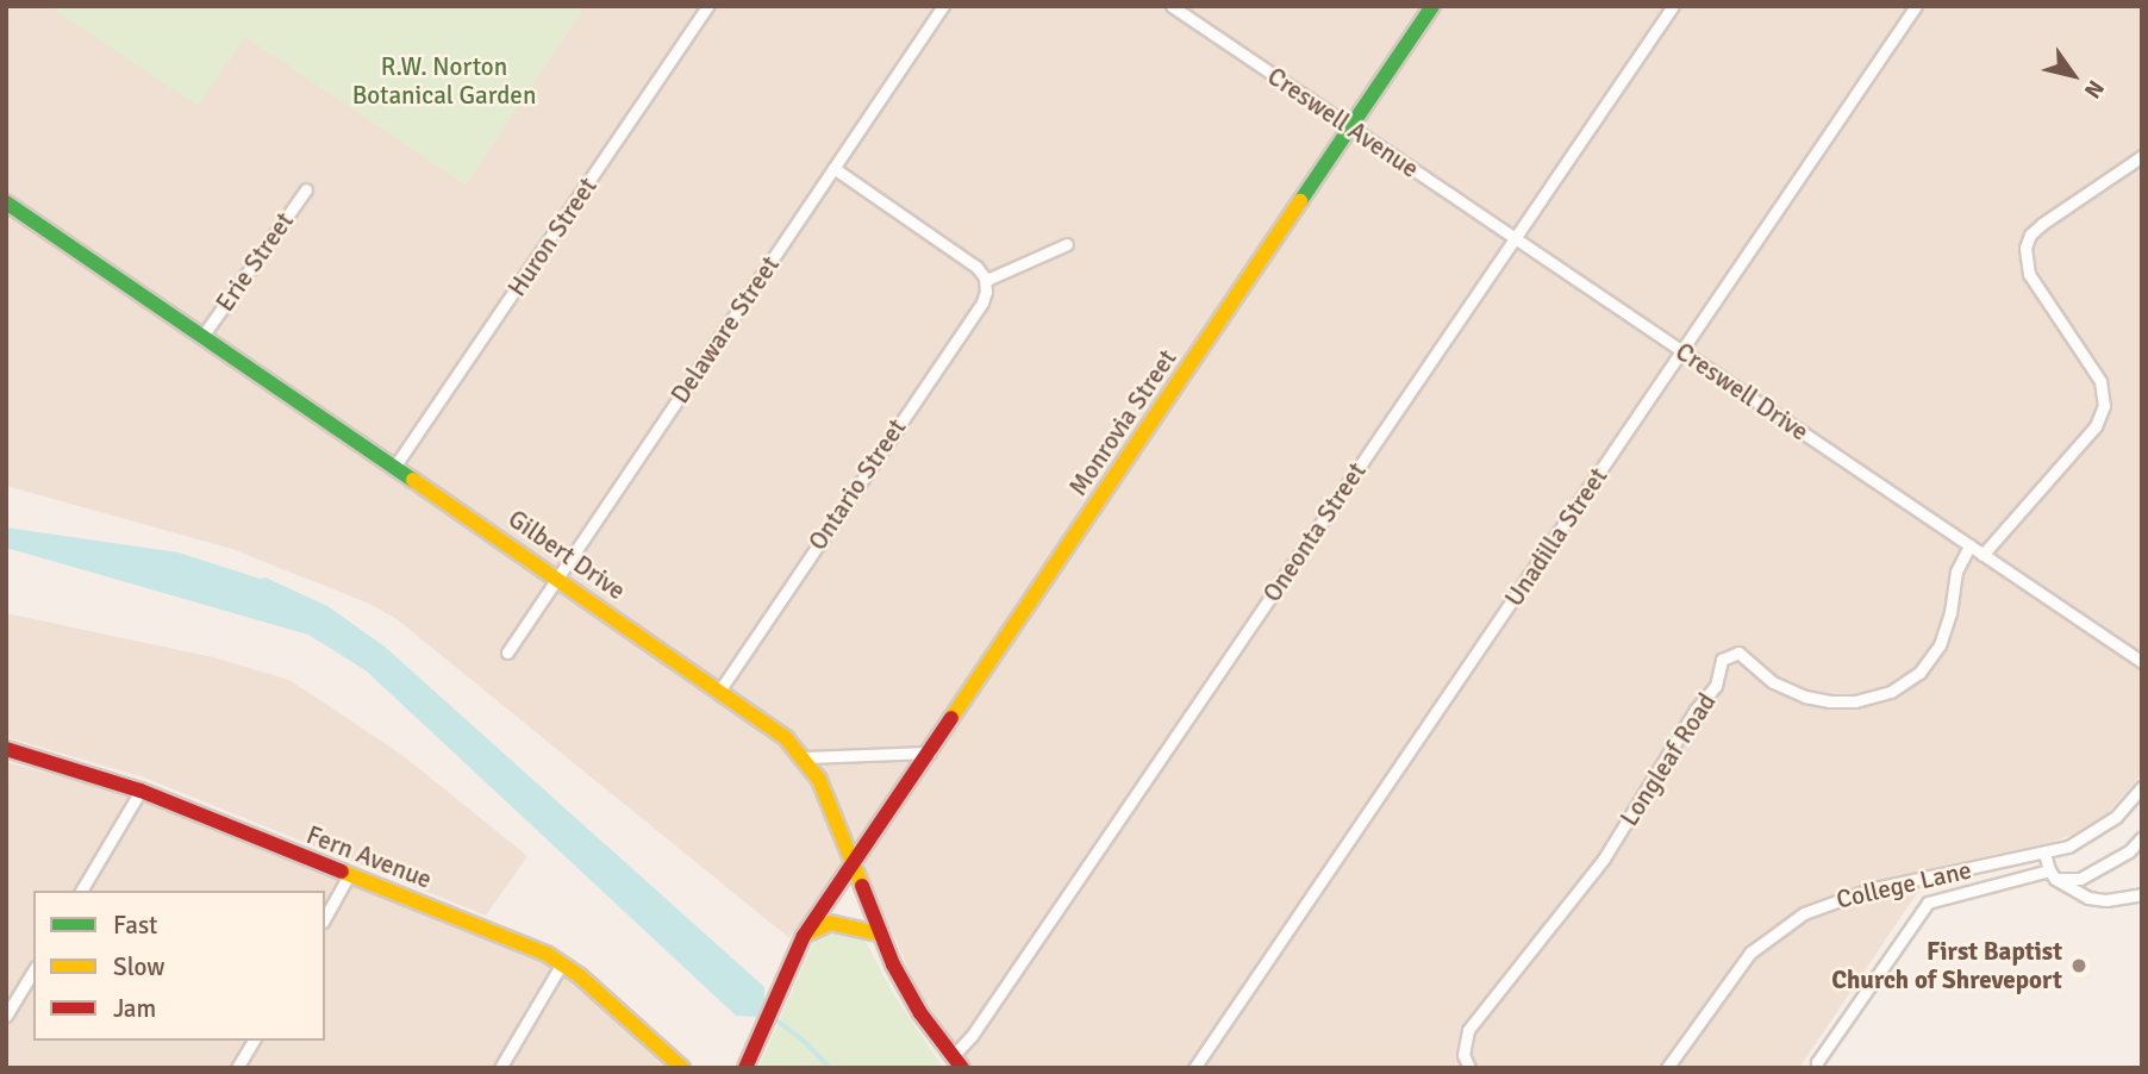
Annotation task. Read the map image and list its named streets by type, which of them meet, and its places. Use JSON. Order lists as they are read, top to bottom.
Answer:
{
  "streets": {
    "street": [
      "Creswell Avenue",
      "Huron Street",
      "Erie Street",
      "Delaware Street",
      "Creswell Drive",
      "Monrovia Street",
      "Ontario Street",
      "Oneonta Street",
      "Unadilla Street",
      "Gilbert Drive",
      "Longleaf Road",
      "Fern Avenue",
      "College Lane"
    ]
  },
  "crossings": [
    ["Creswell Avenue", "Creswell Drive"],
    ["Creswell Avenue", "Monrovia Street"],
    ["Creswell Avenue", "Oneonta Street"],
    ["Huron Street", "Gilbert Drive"],
    ["Erie Street", "Gilbert Drive"],
    ["Delaware Street", "Gilbert Drive"],
    ["Creswell Drive", "Oneonta Street"],
    ["Creswell Drive", "Unadilla Street"],
    ["Creswell Drive", "Longleaf Road"],
    ["Monrovia Street", "Gilbert Drive"],
    ["Ontario Street", "Gilbert Drive"],
    ["Oneonta Street", "Gilbert Drive"]
  ],
  "parks": ["R.W. Norton Botanical Garden"],
  "places": ["First Baptist Church of Shreveport"],
  "legend": ["Fast", "Slow", "Jam"],
  "north": "bottom right"
}
